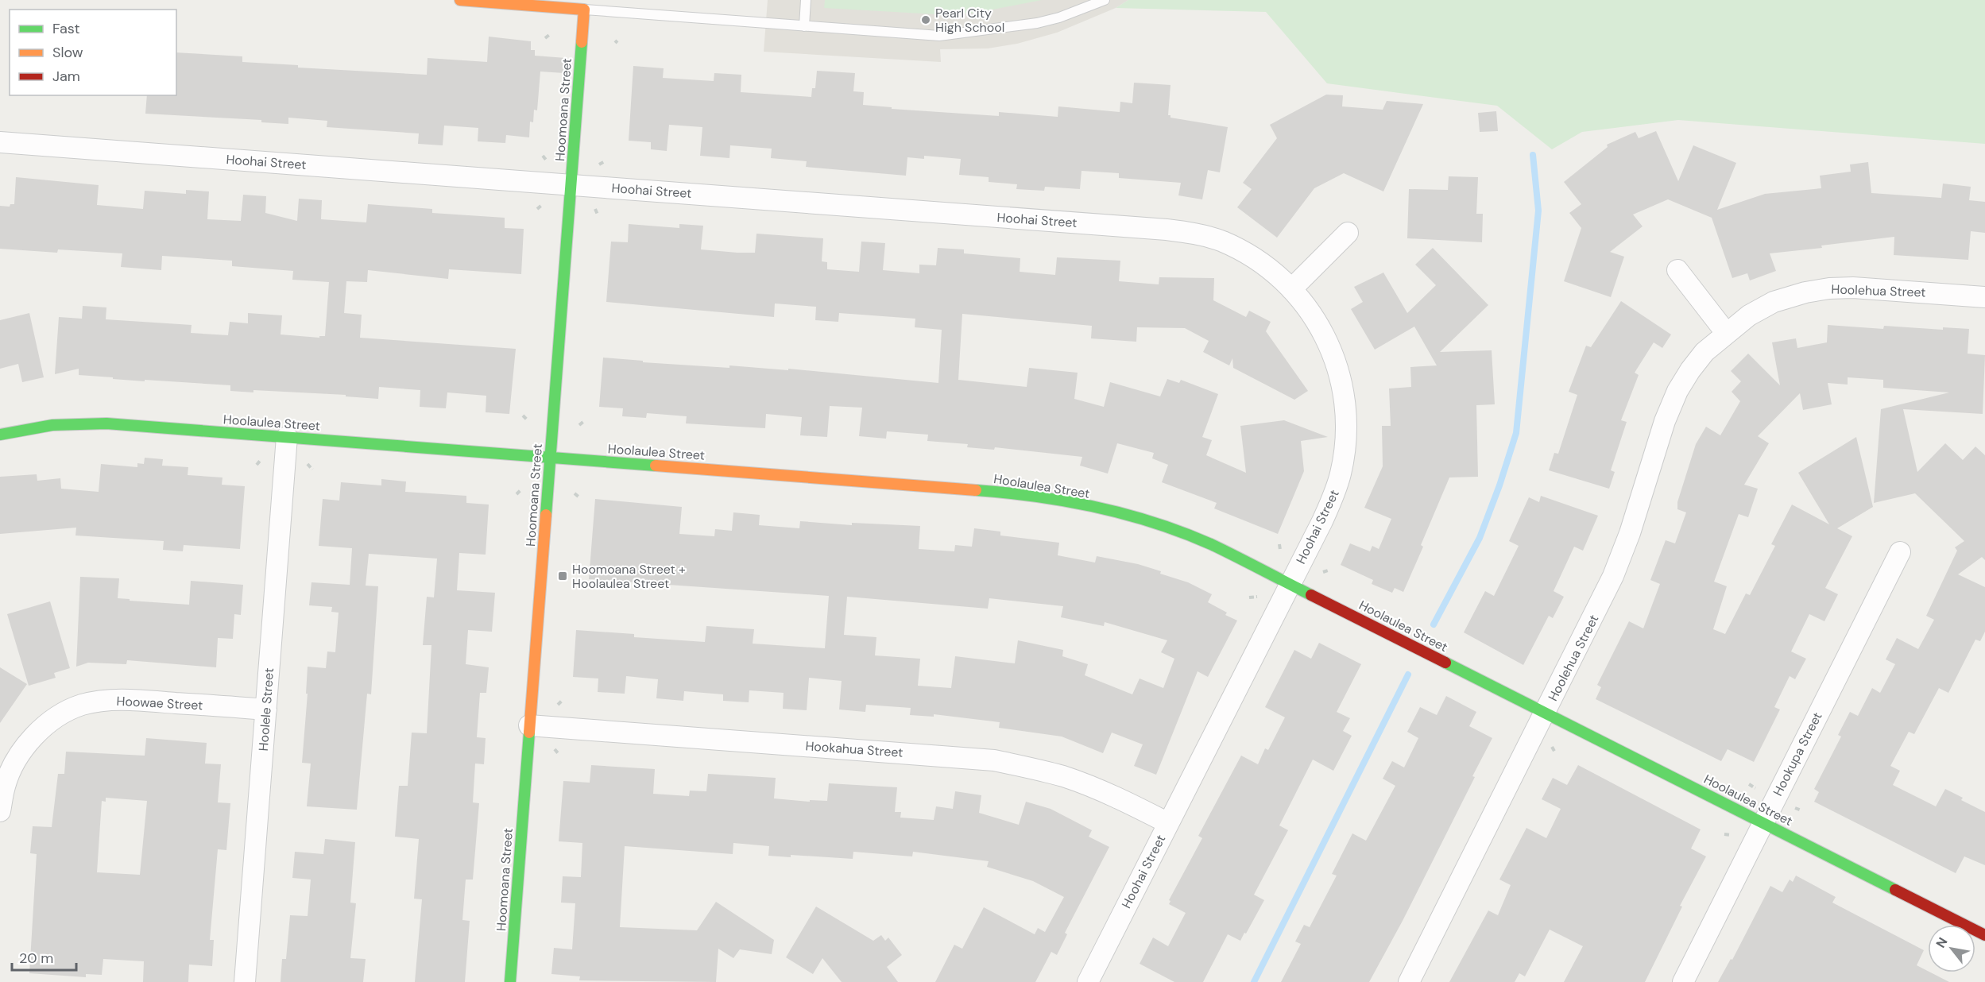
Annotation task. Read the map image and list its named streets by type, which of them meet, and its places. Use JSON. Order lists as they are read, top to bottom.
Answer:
{
  "streets": {
    "street": [
      "Hoomoana Street",
      "Hoohai Street",
      "Hoolehua Street",
      "Hoolaulea Street",
      "Hoowae Street",
      "Hoolele Street",
      "Hookahua Street",
      "Hookupa Street"
    ]
  },
  "crossings": [
    ["Hoomoana Street", "Hoohai Street"],
    ["Hoomoana Street", "Hoolaulea Street"],
    ["Hoomoana Street", "Hookahua Street"],
    ["Hoohai Street", "Hoolaulea Street"],
    ["Hoohai Street", "Hookahua Street"],
    ["Hoolehua Street", "Hoolaulea Street"],
    ["Hoolaulea Street", "Hoolele Street"],
    ["Hoolaulea Street", "Hookupa Street"],
    ["Hoowae Street", "Hoolele Street"]
  ],
  "places": {
    "other": ["Pearl City High School"],
    "transit": ["Hoomoana Street + Hoolaulea Street"]
  },
  "legend": ["Fast", "Slow", "Jam"],
  "scale_bar": "20 m",
  "north": "top left"
}
